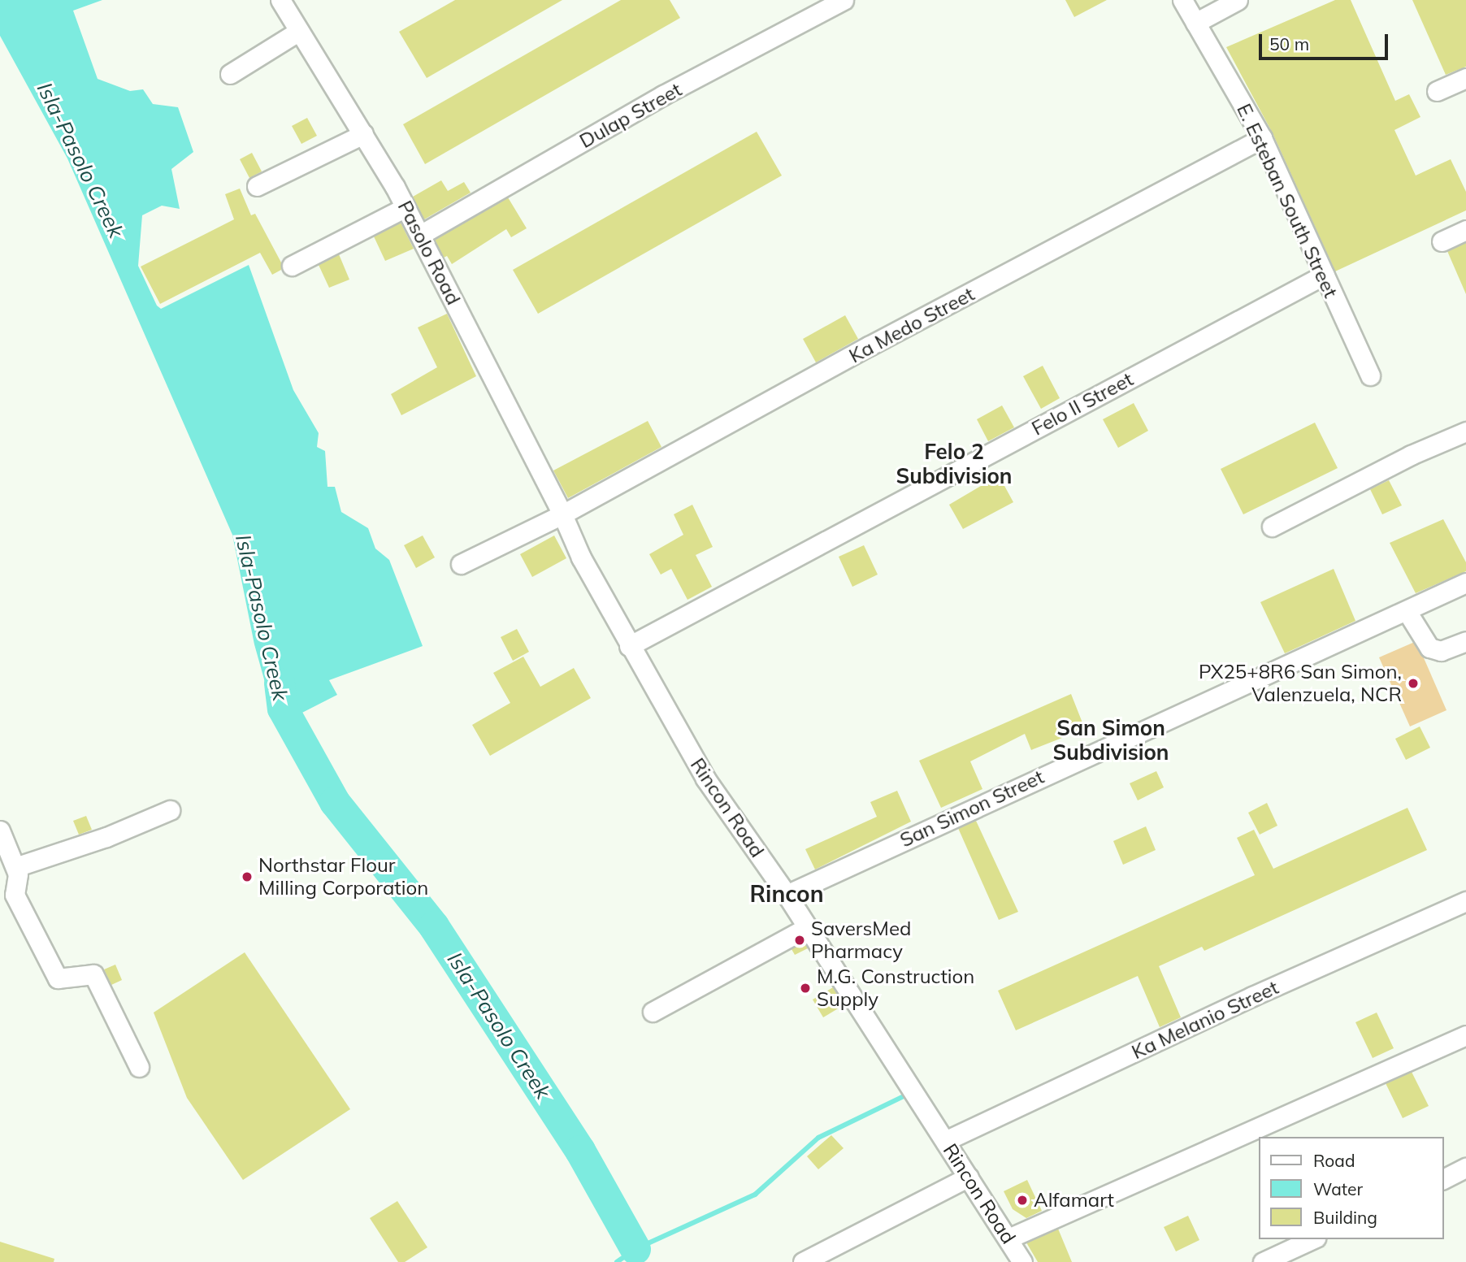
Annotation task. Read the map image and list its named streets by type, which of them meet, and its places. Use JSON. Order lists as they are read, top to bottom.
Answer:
{
  "streets": {
    "street": [
      "Dulap Street",
      "E. Esteban South Street",
      "Pasolo Road",
      "Ka Medo Street",
      "Felo II Street",
      "Rincon Road",
      "San Simon Street",
      "Ka Melanio Street"
    ]
  },
  "crossings": [
    ["Dulap Street", "Pasolo Road"],
    ["E. Esteban South Street", "Ka Medo Street"],
    ["E. Esteban South Street", "Felo II Street"],
    ["Pasolo Road", "Ka Medo Street"],
    ["Pasolo Road", "Rincon Road"],
    ["Ka Medo Street", "Rincon Road"],
    ["Felo II Street", "Rincon Road"],
    ["Rincon Road", "San Simon Street"],
    ["Rincon Road", "Ka Melanio Street"]
  ],
  "districts": ["Felo 2 Subdivision", "San Simon Subdivision", "Rincon"],
  "water": ["Isla-Pasolo Creek"],
  "places": [
    "PX25+8R6 San Simon, Valenzuela, NCR",
    "Northstar Flour Milling Corporation",
    "SaversMed Pharmacy",
    "M.G. Construction Supply",
    "Alfamart"
  ],
  "legend": ["Road", "Water", "Building"],
  "scale_bar": "50 m"
}
